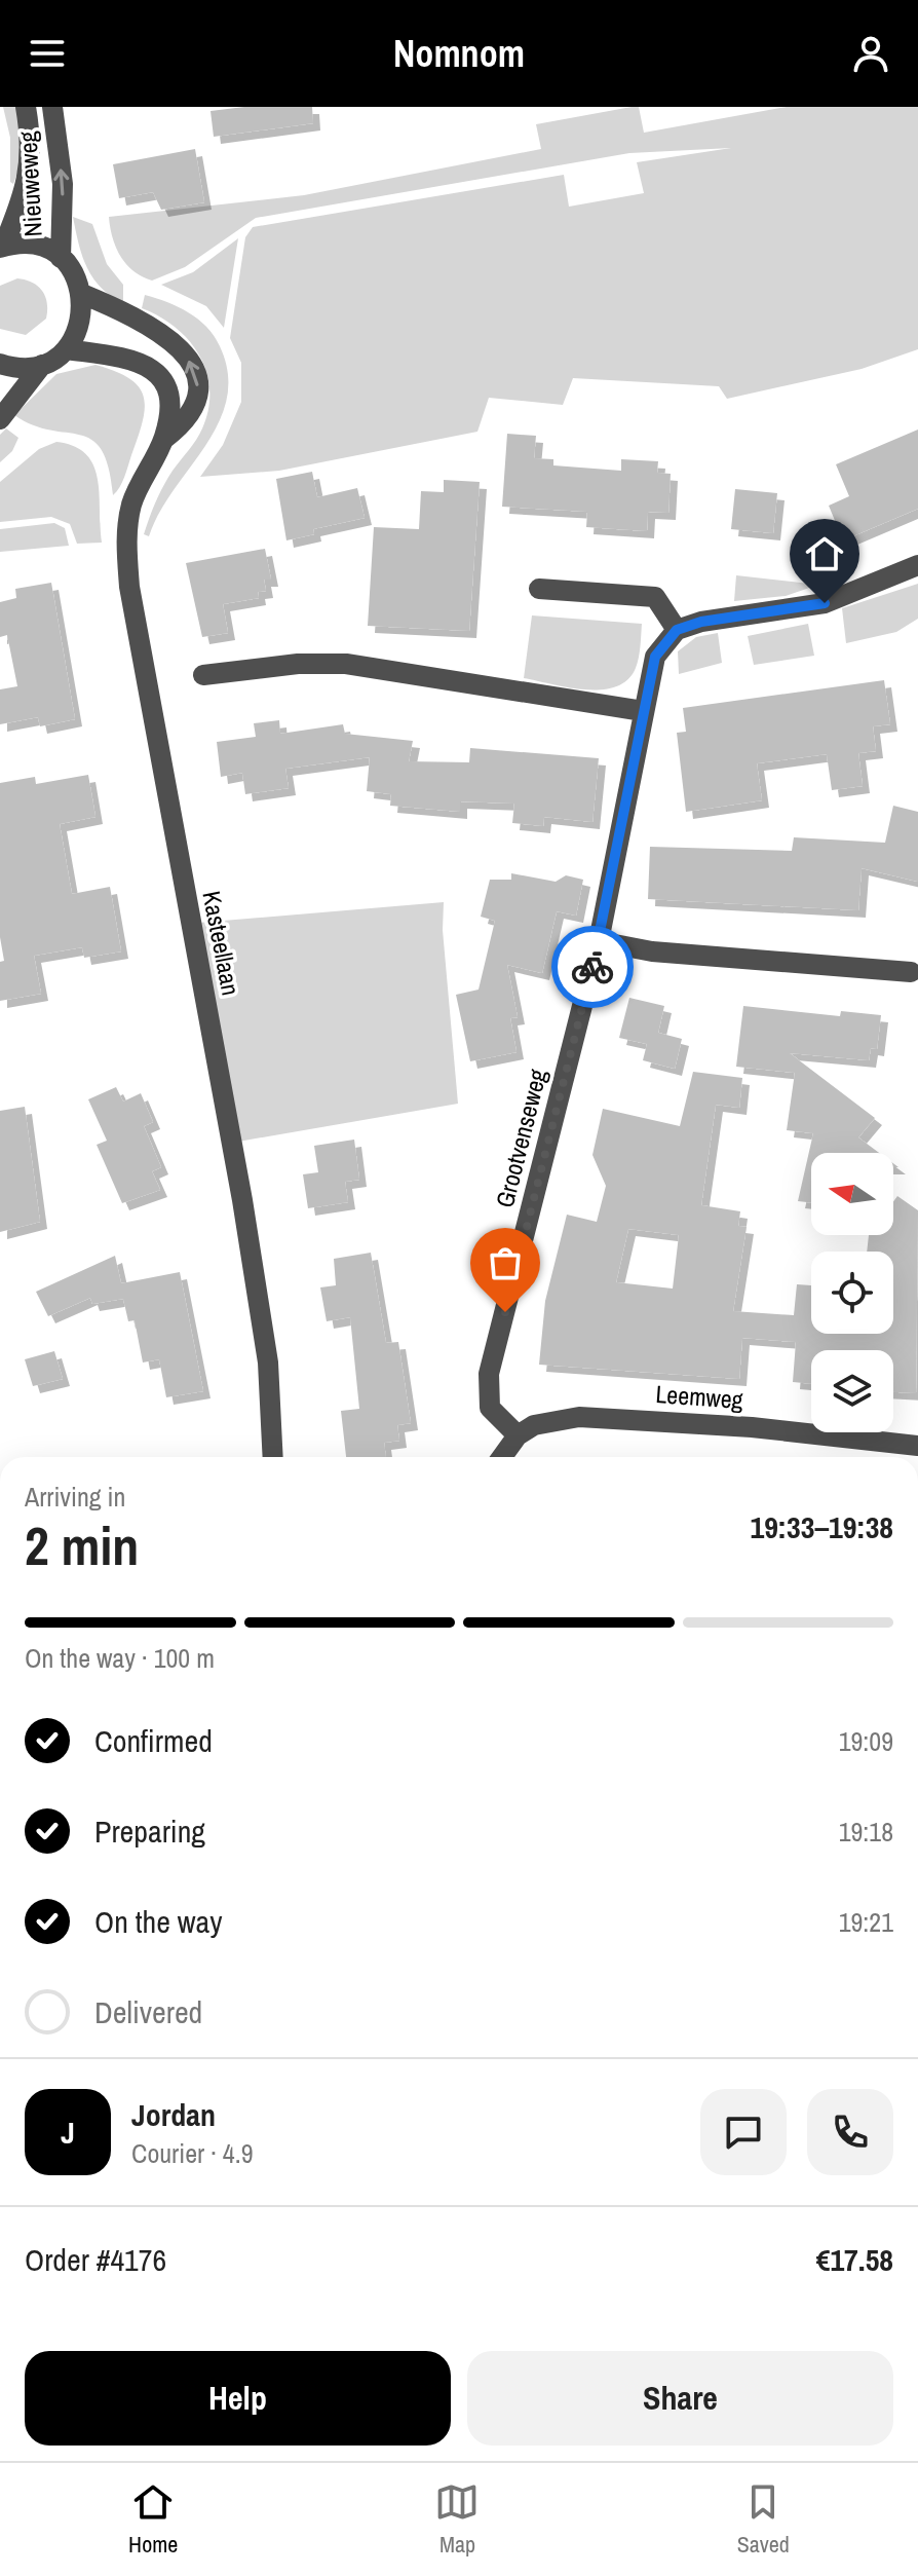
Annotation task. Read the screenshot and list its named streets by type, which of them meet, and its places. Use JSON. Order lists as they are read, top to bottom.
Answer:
{
  "streets": {
    "street": [
      "Nieuweweg",
      "Kasteellaan",
      "Grootvenseweg",
      "Leemweg"
    ]
  },
  "crossings": [
    ["Grootvenseweg", "Leemweg"]
  ],
  "north": "left",
  "page": {
    "header": "Nomnom",
    "heading": ["2 min", "Arriving in", "19:33–19:38"],
    "panel": [
      "Jordan",
      "Courier · 4.9",
      "Order #4176",
      "€17.58"
    ],
    "bar": "On the way · 100 m",
    "list": [
      ["Confirmed", "19:09"],
      ["Preparing", "19:18"],
      ["On the way", "19:21"],
      "Delivered"
    ],
    "round": "J",
    "buttons": ["Help", "Share"],
    "tabs": ["Home", "Map", "Saved"]
  }
}
